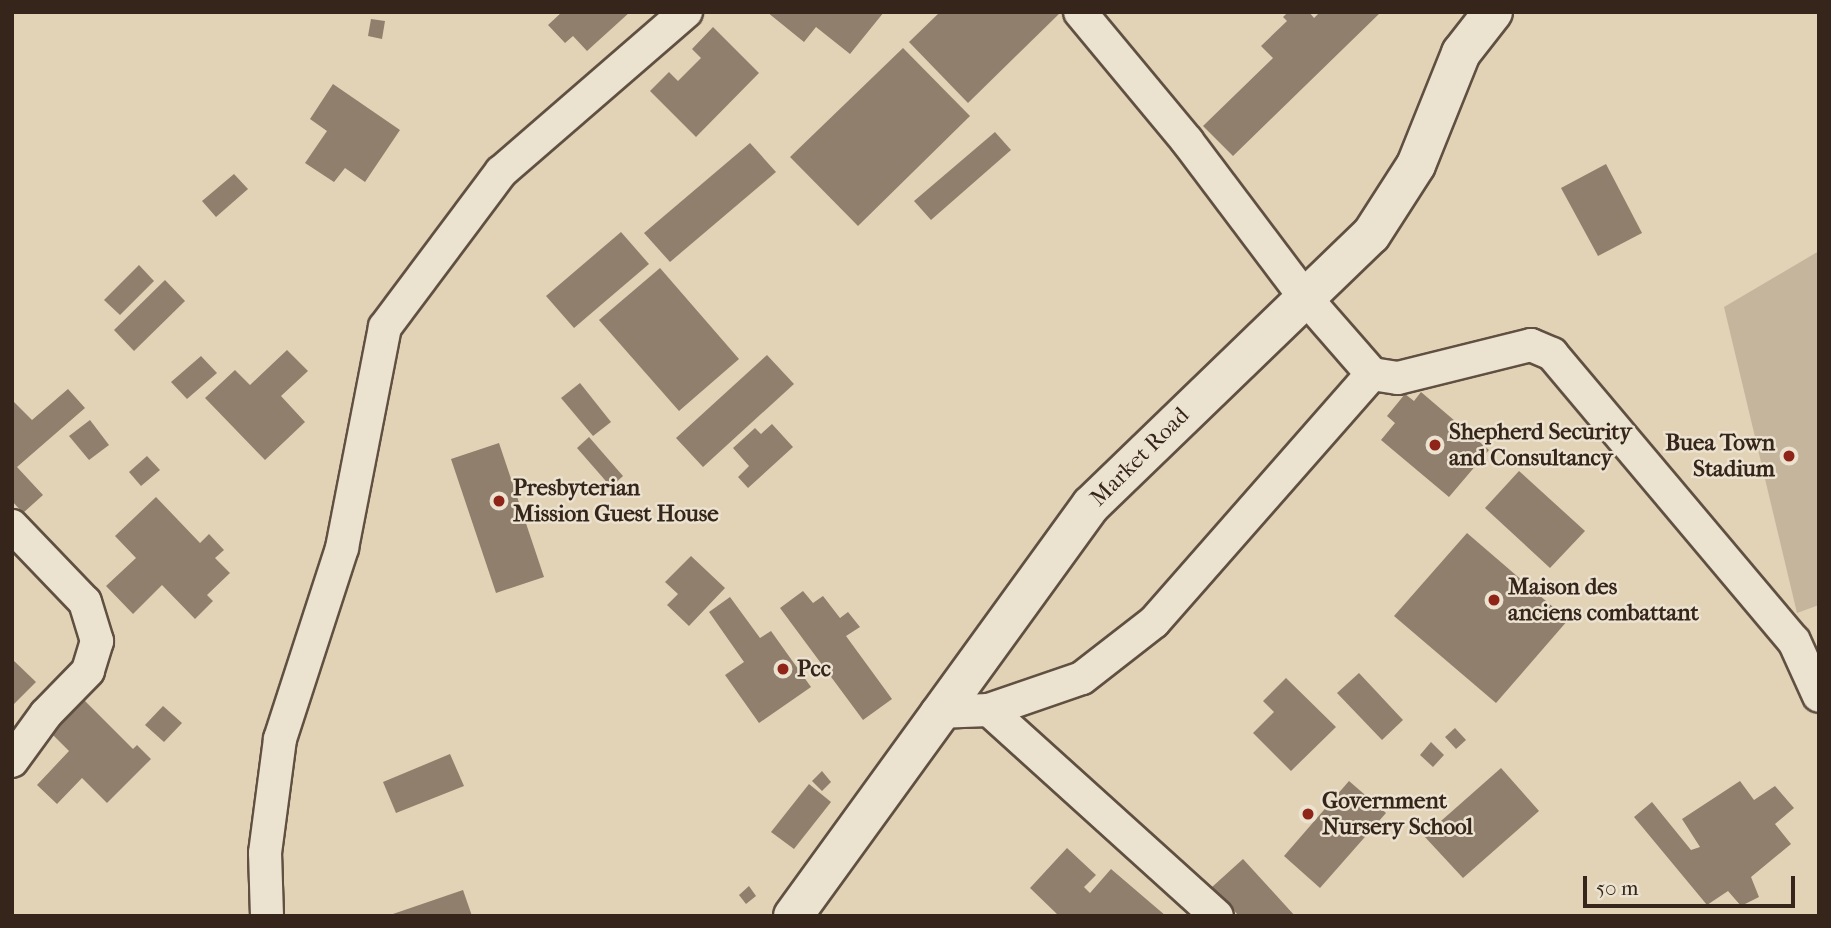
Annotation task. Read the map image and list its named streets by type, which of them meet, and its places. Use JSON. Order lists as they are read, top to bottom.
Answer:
{
  "streets": {
    "main road": ["Market Road"]
  },
  "places": [
    "Shepherd Security and Consultancy",
    "Buea Town Stadium",
    "Presbyterian Mission Guest House",
    "Maison des anciens combattant",
    "Pcc",
    "Government Nursery School"
  ],
  "scale_bar": "50 m"
}
